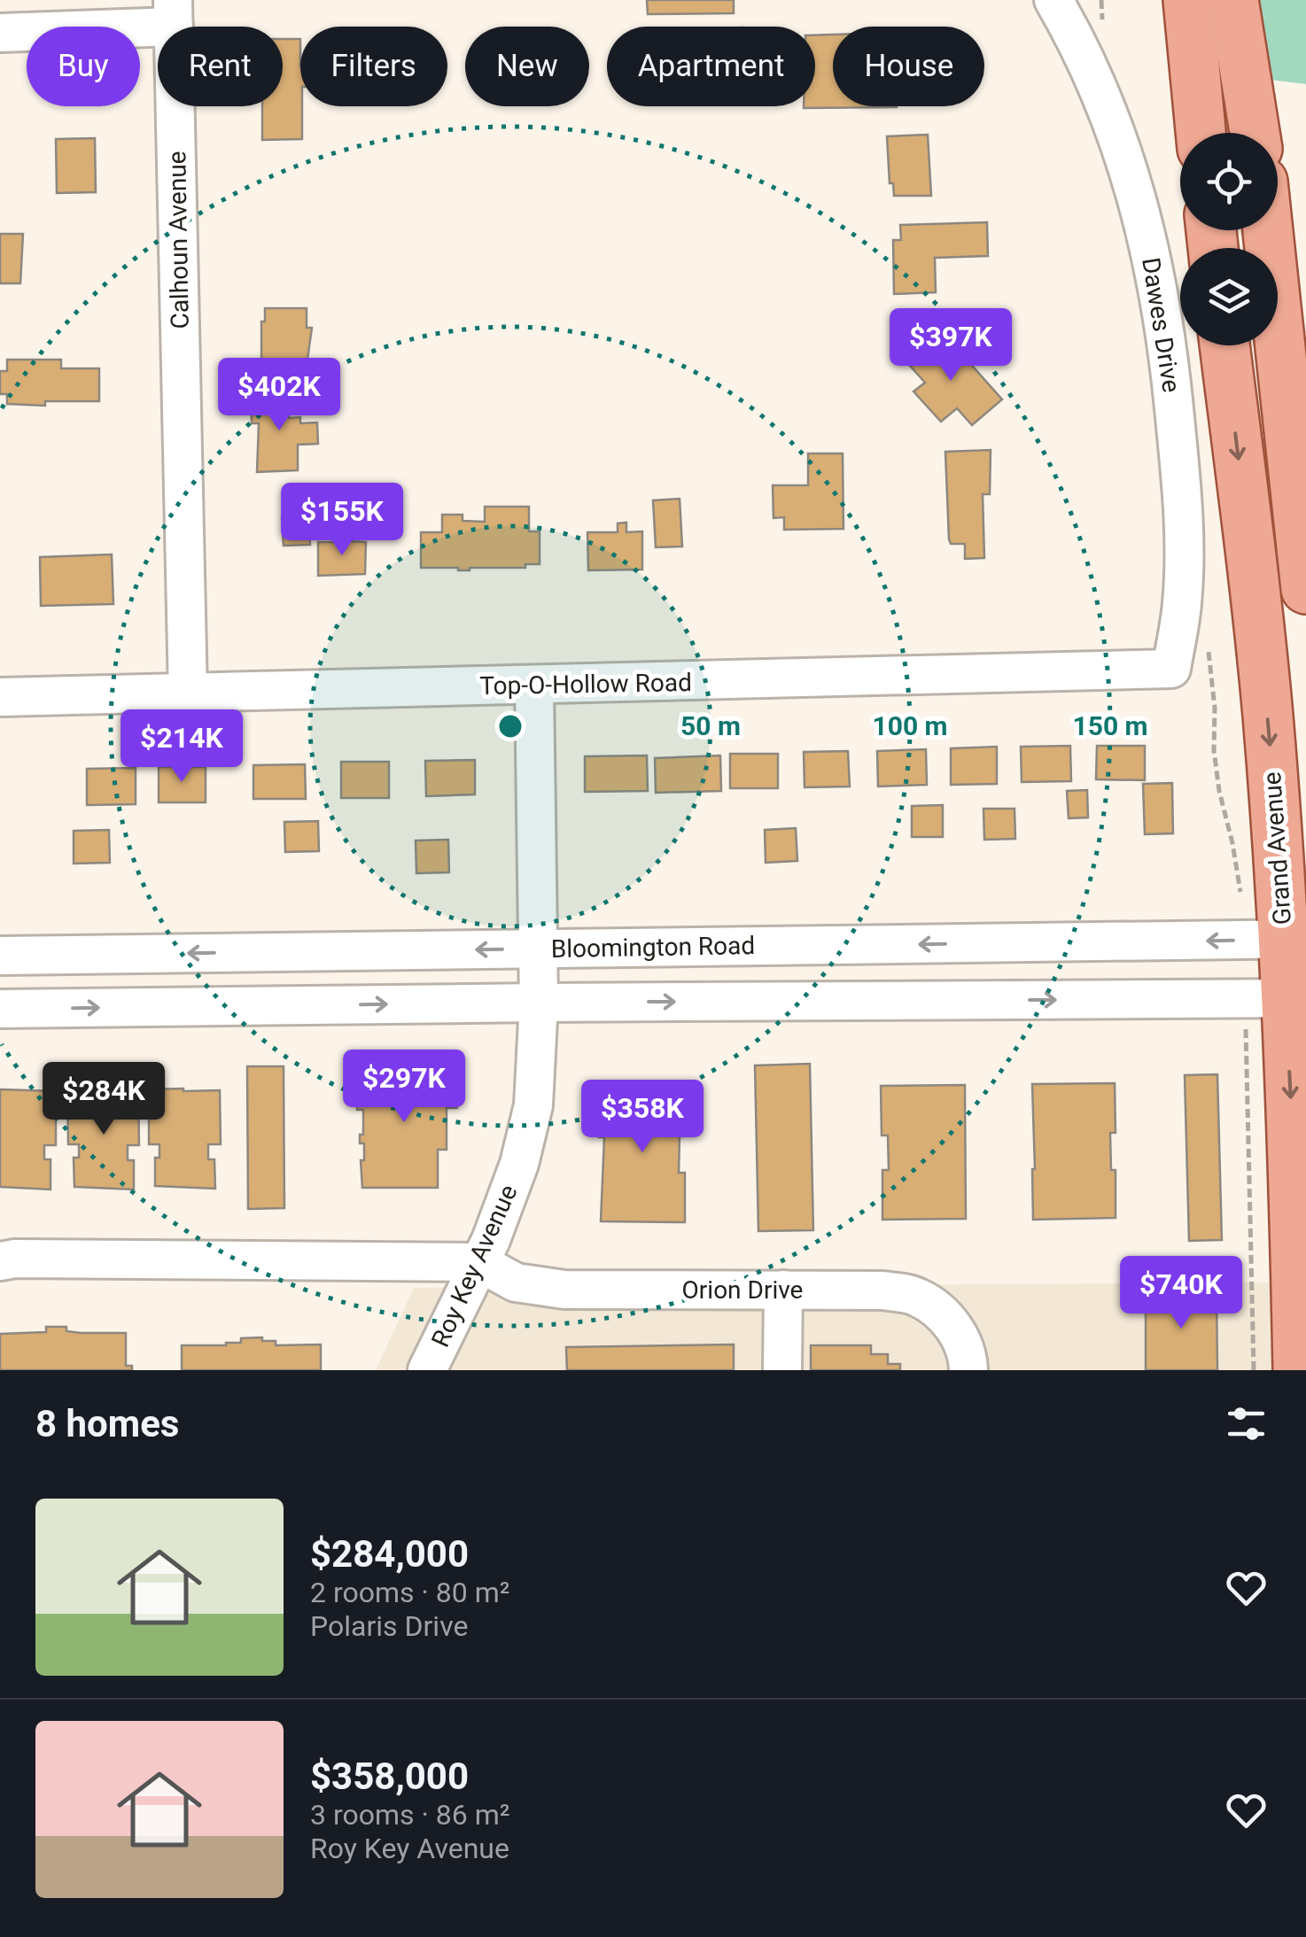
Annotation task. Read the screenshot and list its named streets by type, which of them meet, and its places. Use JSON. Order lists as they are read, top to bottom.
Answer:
{
  "streets": {
    "main road": ["Grand Avenue"],
    "street": [
      "Calhoun Avenue",
      "Dawes Drive",
      "Top-O-Hollow Road",
      "Bloomington Road",
      "Roy Key Avenue",
      "Orion Drive"
    ]
  },
  "crossings": [
    ["Calhoun Avenue", "Top-O-Hollow Road"],
    ["Dawes Drive", "Top-O-Hollow Road"],
    ["Top-O-Hollow Road", "Roy Key Avenue"],
    ["Grand Avenue", "Bloomington Road"],
    ["Bloomington Road", "Roy Key Avenue"],
    ["Roy Key Avenue", "Orion Drive"]
  ],
  "one_way": ["Grand Avenue"],
  "page": {
    "chip": [
      "Buy",
      "Rent",
      "Filters",
      "New",
      "Apartment",
      "House"
    ],
    "price": [
      "$397K",
      "$402K",
      "$155K",
      "$214K",
      "$297K",
      "$284K",
      "$358K",
      "$740K"
    ],
    "heading": "8 homes",
    "list": [
      {
        "name": "$284,000",
        "note": "2 rooms · 80 m² · Polaris Drive"
      },
      {
        "name": "$358,000",
        "note": "3 rooms · 86 m² · Roy Key Avenue"
      }
    ]
  },
  "rings": ["50 m", "100 m", "150 m"]
}
